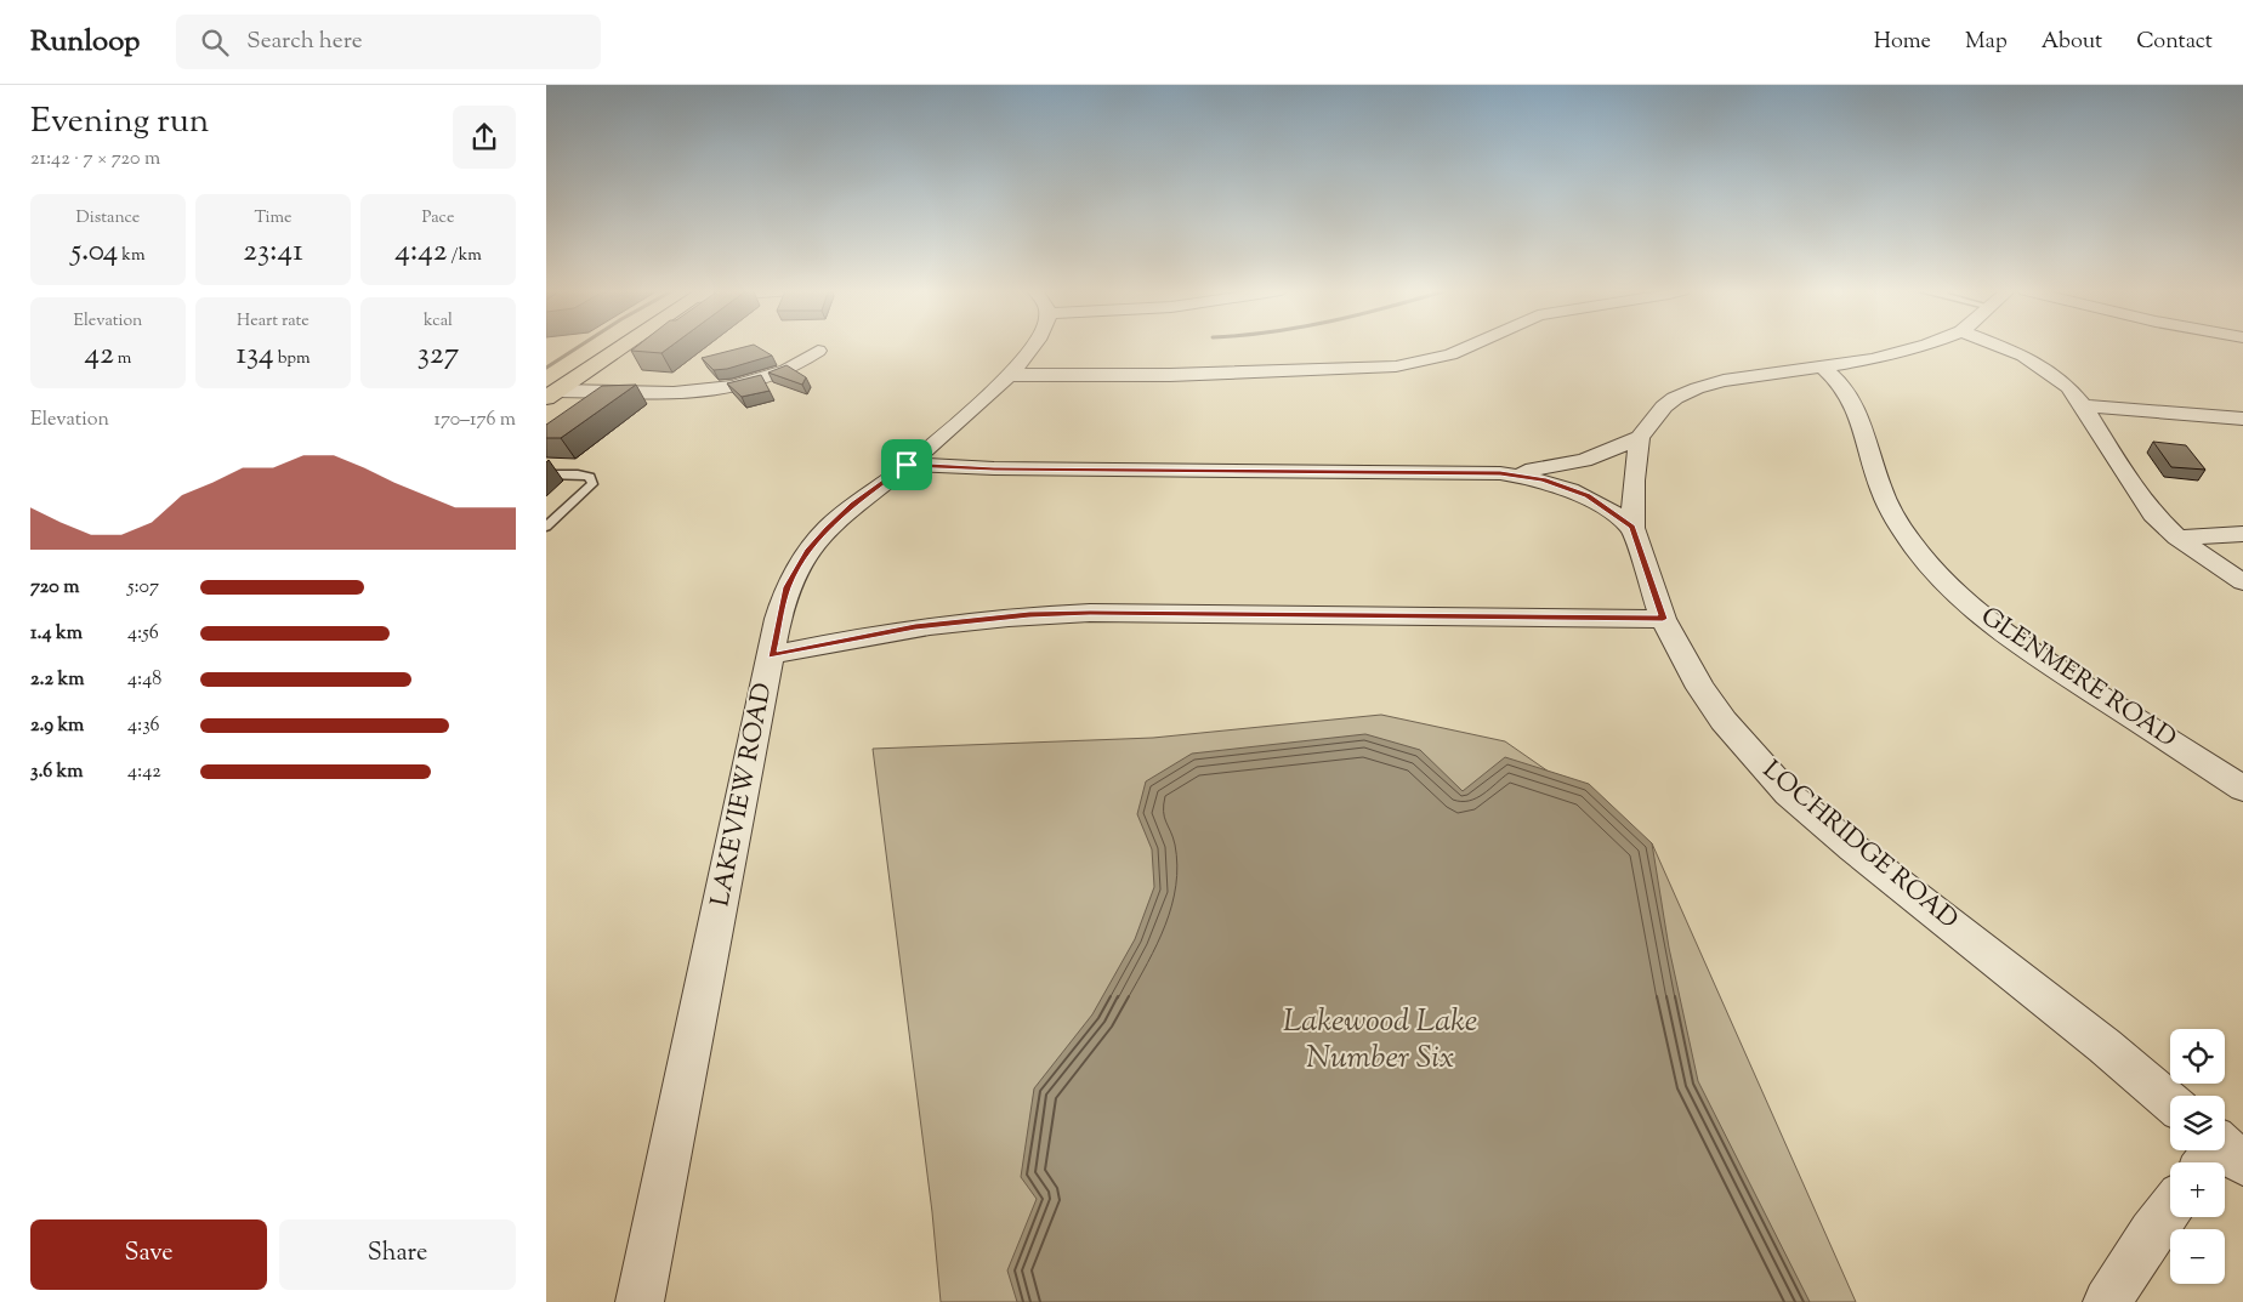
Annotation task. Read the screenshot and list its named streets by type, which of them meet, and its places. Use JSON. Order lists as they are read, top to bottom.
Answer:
{
  "streets": {
    "street": ["GLENMERE ROAD", "LAKEVIEW ROAD", "LOCHRIDGE ROAD"]
  },
  "water": ["Lakewood Lake Number Six"],
  "page": {
    "header": "Runloop",
    "search": "Search here",
    "nav": [
      "Home",
      "Map",
      "About",
      "Contact"
    ],
    "heading": ["Evening run", "21:42 · 7 × 720 m"],
    "stats": [
      ["Distance", "5.04 km"],
      ["Time", "23:41"],
      ["Pace", "4:42 /km"],
      ["Elevation", "42 m"],
      ["Heart rate", "134 bpm"],
      ["kcal", "327"]
    ],
    "chart": ["Elevation", "170–176 m"],
    "list": [
      {
        "name": "720 m",
        "note": "5:07"
      },
      {
        "name": "1.4 km",
        "note": "4:56"
      },
      {
        "name": "2.2 km",
        "note": "4:48"
      },
      {
        "name": "2.9 km",
        "note": "4:36"
      },
      {
        "name": "3.6 km",
        "note": "4:42"
      }
    ],
    "map_buttons": ["+", "−"],
    "buttons": ["Save", "Share"]
  }
}
